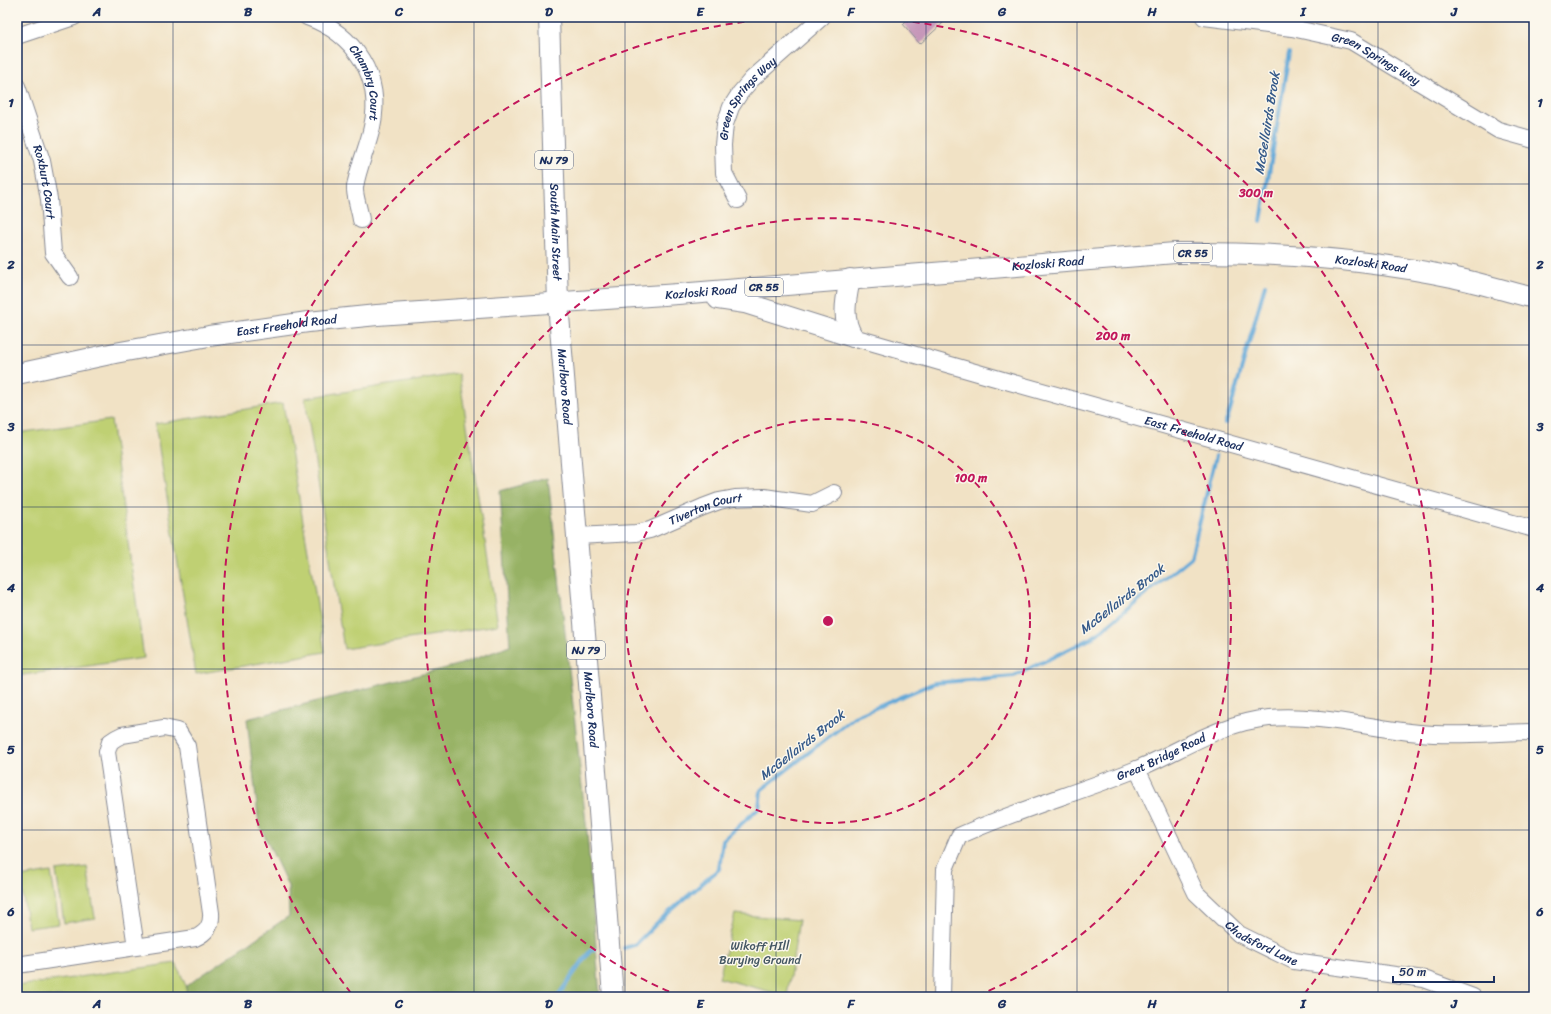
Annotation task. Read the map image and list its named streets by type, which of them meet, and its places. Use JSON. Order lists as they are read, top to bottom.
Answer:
{
  "streets": {
    "main road": [
      "NJ 79",
      "South Main Street",
      "CR 55",
      "Kozloski Road",
      "East Freehold Road",
      "Marlboro Road"
    ],
    "street": [
      "Green Springs Way",
      "Chambry Court",
      "Roxburt Court",
      "Tiverton Court",
      "Great Bridge Road",
      "Chadsford Lane"
    ]
  },
  "crossings": [
    ["South Main Street", "Kozloski Road"],
    ["South Main Street", "East Freehold Road"],
    ["South Main Street", "Marlboro Road"],
    ["Kozloski Road", "East Freehold Road"],
    ["Kozloski Road", "Marlboro Road"],
    ["East Freehold Road", "Marlboro Road"],
    ["Marlboro Road", "Tiverton Court"],
    ["Great Bridge Road", "Chadsford Lane"]
  ],
  "water": ["McGellairds Brook"],
  "parks": ["Wikoff HIll Burying Ground"],
  "scale_bar": "50 m",
  "grid": {
    "columns": [
      "A",
      "B",
      "C",
      "D",
      "E",
      "F",
      "G",
      "H",
      "I",
      "J"
    ],
    "rows": [
      "1",
      "2",
      "3",
      "4",
      "5",
      "6"
    ]
  },
  "rings": ["300 m", "200 m", "100 m"]
}
